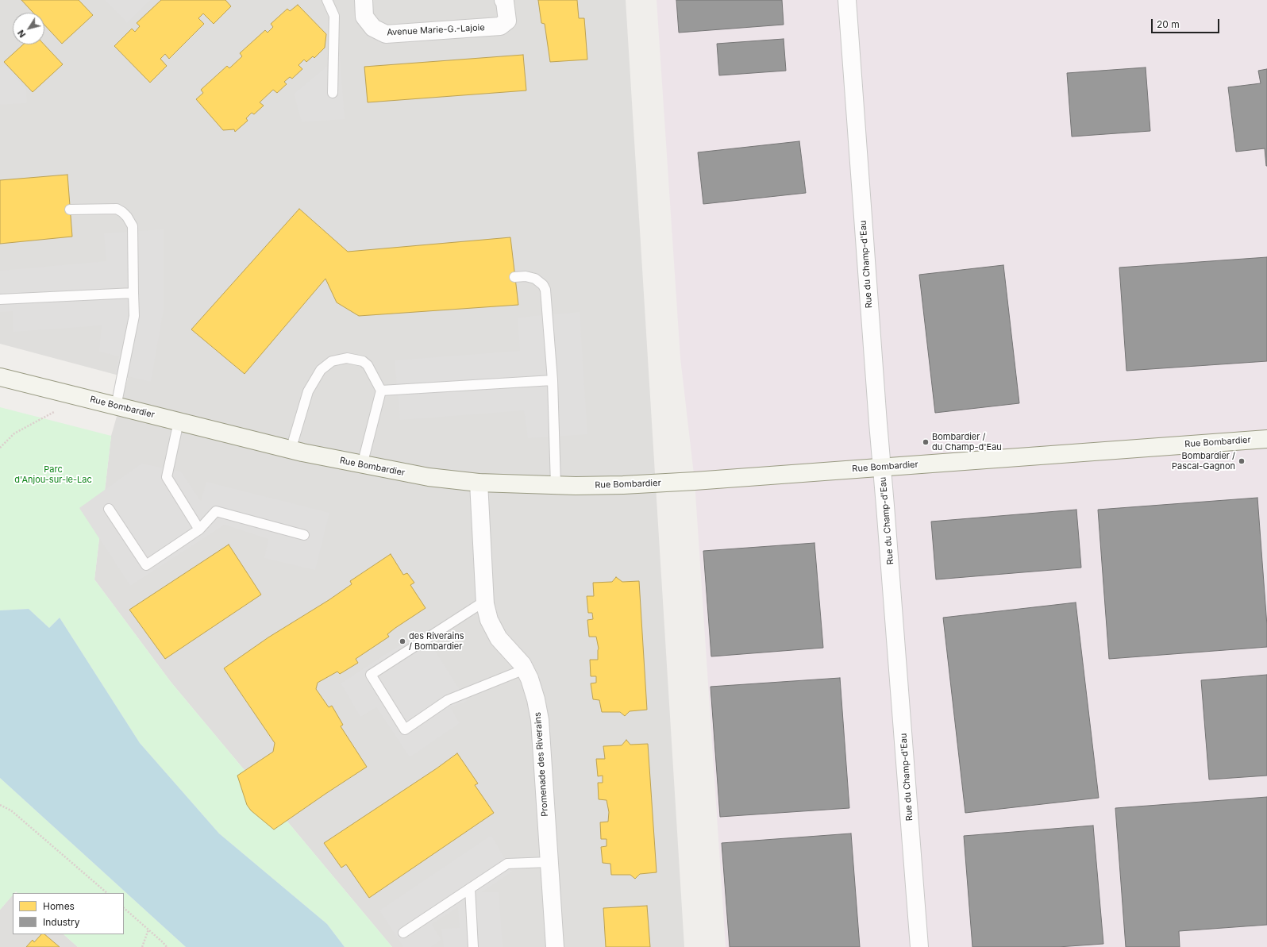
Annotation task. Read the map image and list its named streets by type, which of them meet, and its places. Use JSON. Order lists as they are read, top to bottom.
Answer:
{
  "streets": {
    "street": [
      "Avenue Marie-G.-Lajoie",
      "Rue du Champ-d'Eau",
      "Rue Bombardier",
      "Promenade des Riverains"
    ]
  },
  "crossings": [
    ["Rue du Champ-d'Eau", "Rue Bombardier"],
    ["Rue Bombardier", "Promenade des Riverains"]
  ],
  "parks": ["Parc d'Anjou-sur-le-Lac"],
  "places": ["Bombardier / du Champ-d'Eau", "Bombardier / Pascal-Gagnon", "des Riverains / Bombardier"],
  "legend": ["Homes", "Industry"],
  "scale_bar": "20 m",
  "north": "bottom left"
}
